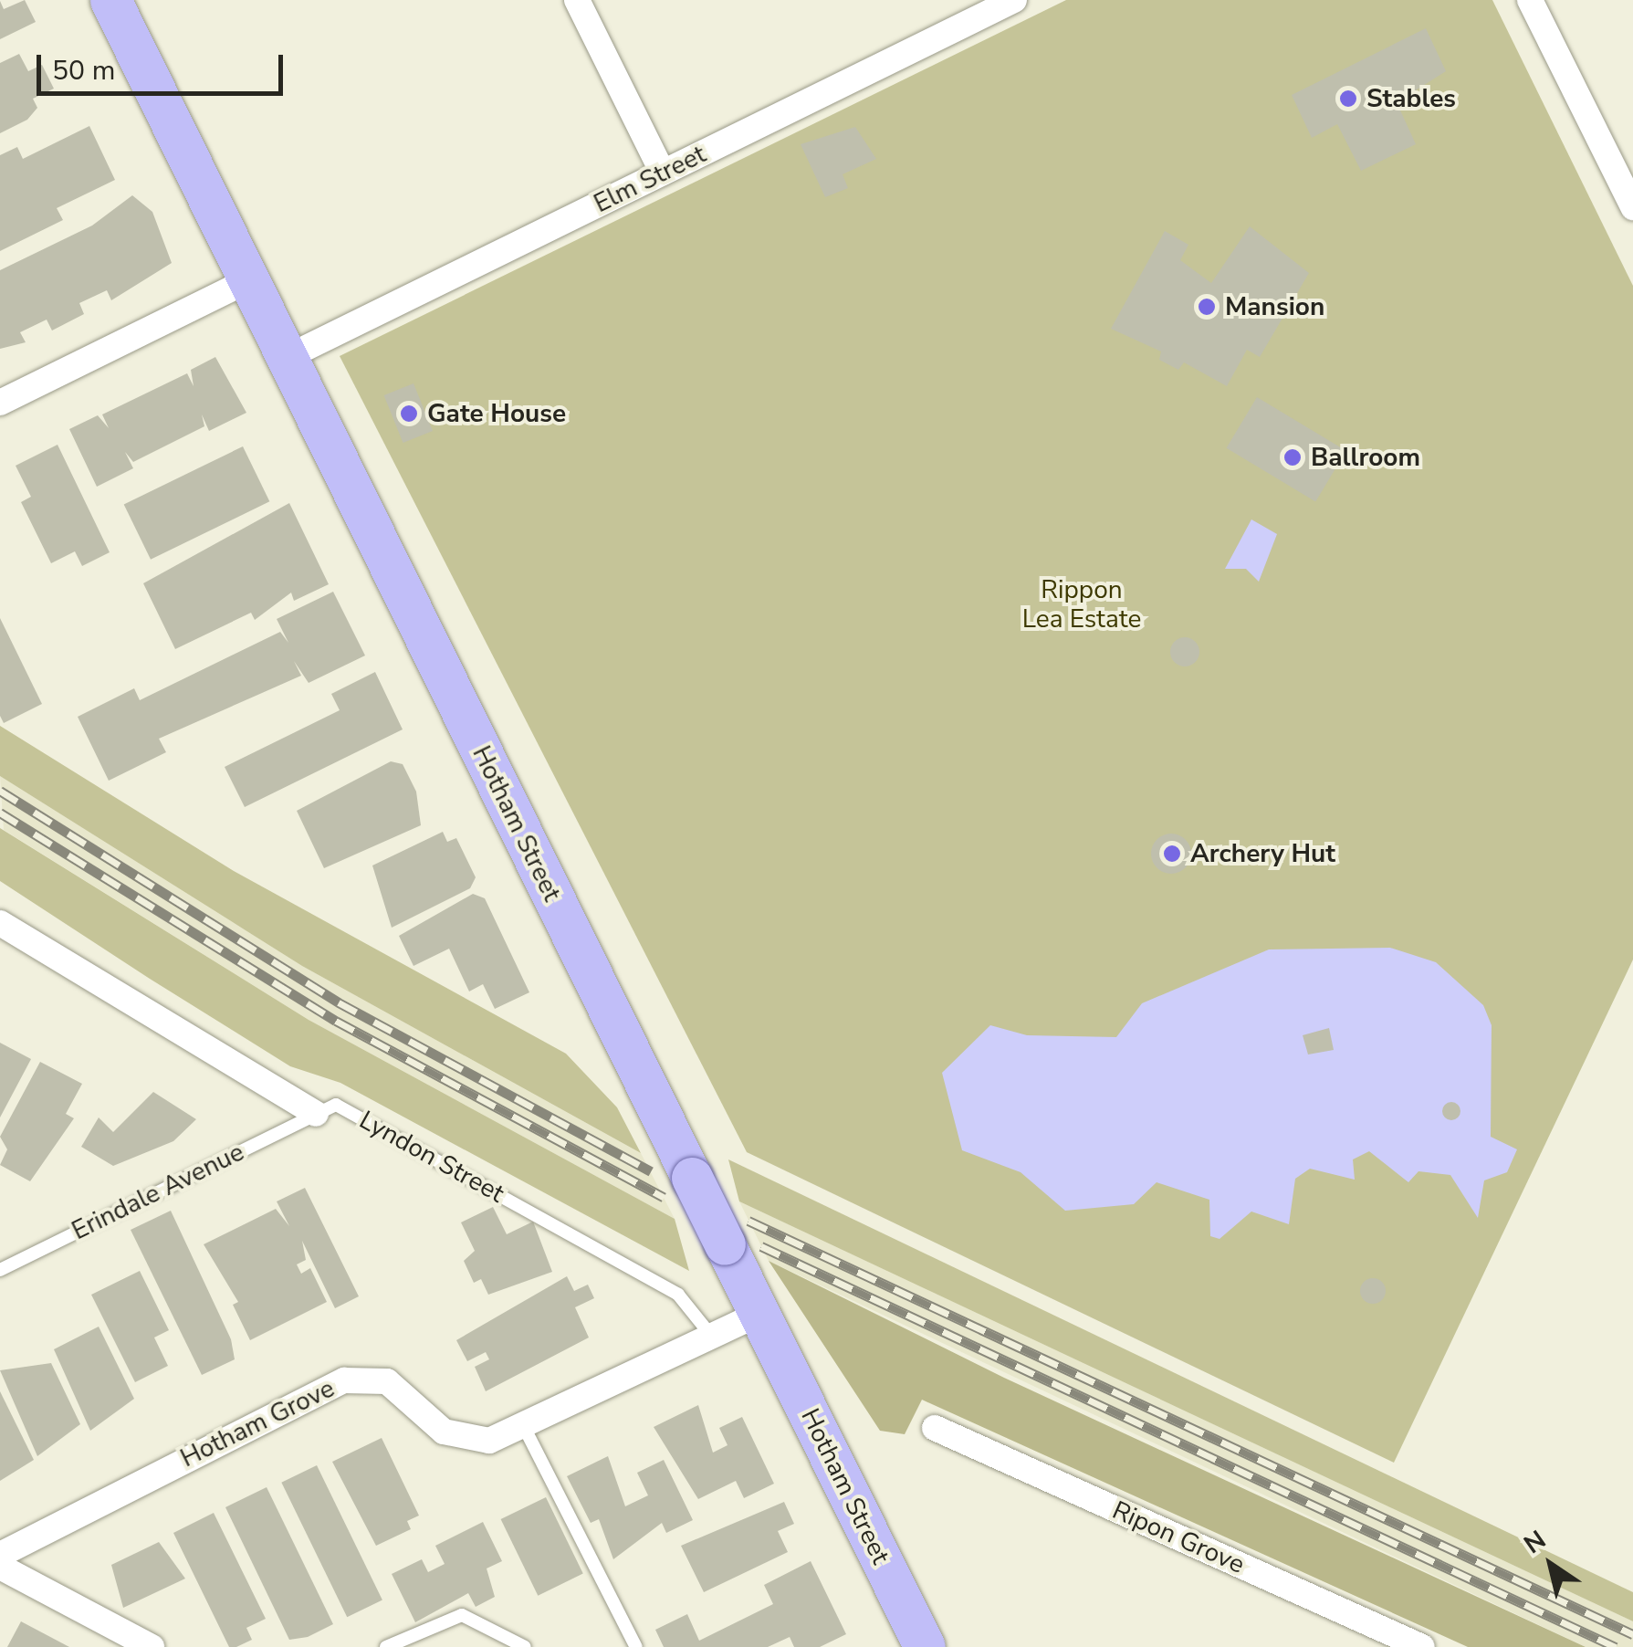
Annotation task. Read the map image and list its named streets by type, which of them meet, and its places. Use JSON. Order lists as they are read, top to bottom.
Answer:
{
  "streets": {
    "main road": ["Hotham Street"],
    "street": [
      "Elm Street",
      "Lyndon Street",
      "Hotham Grove",
      "Ripon Grove"
    ],
    "lane": ["Erindale Avenue"]
  },
  "crossings": [
    ["Elm Street", "Hotham Street"],
    ["Hotham Street", "Hotham Grove"],
    ["Lyndon Street", "Erindale Avenue"],
    ["Lyndon Street", "Hotham Grove"]
  ],
  "parks": ["Rippon Lea Estate"],
  "places": [
    "Stables",
    "Mansion",
    "Gate House",
    "Ballroom",
    "Archery Hut"
  ],
  "scale_bar": "50 m",
  "north": "top left"
}
